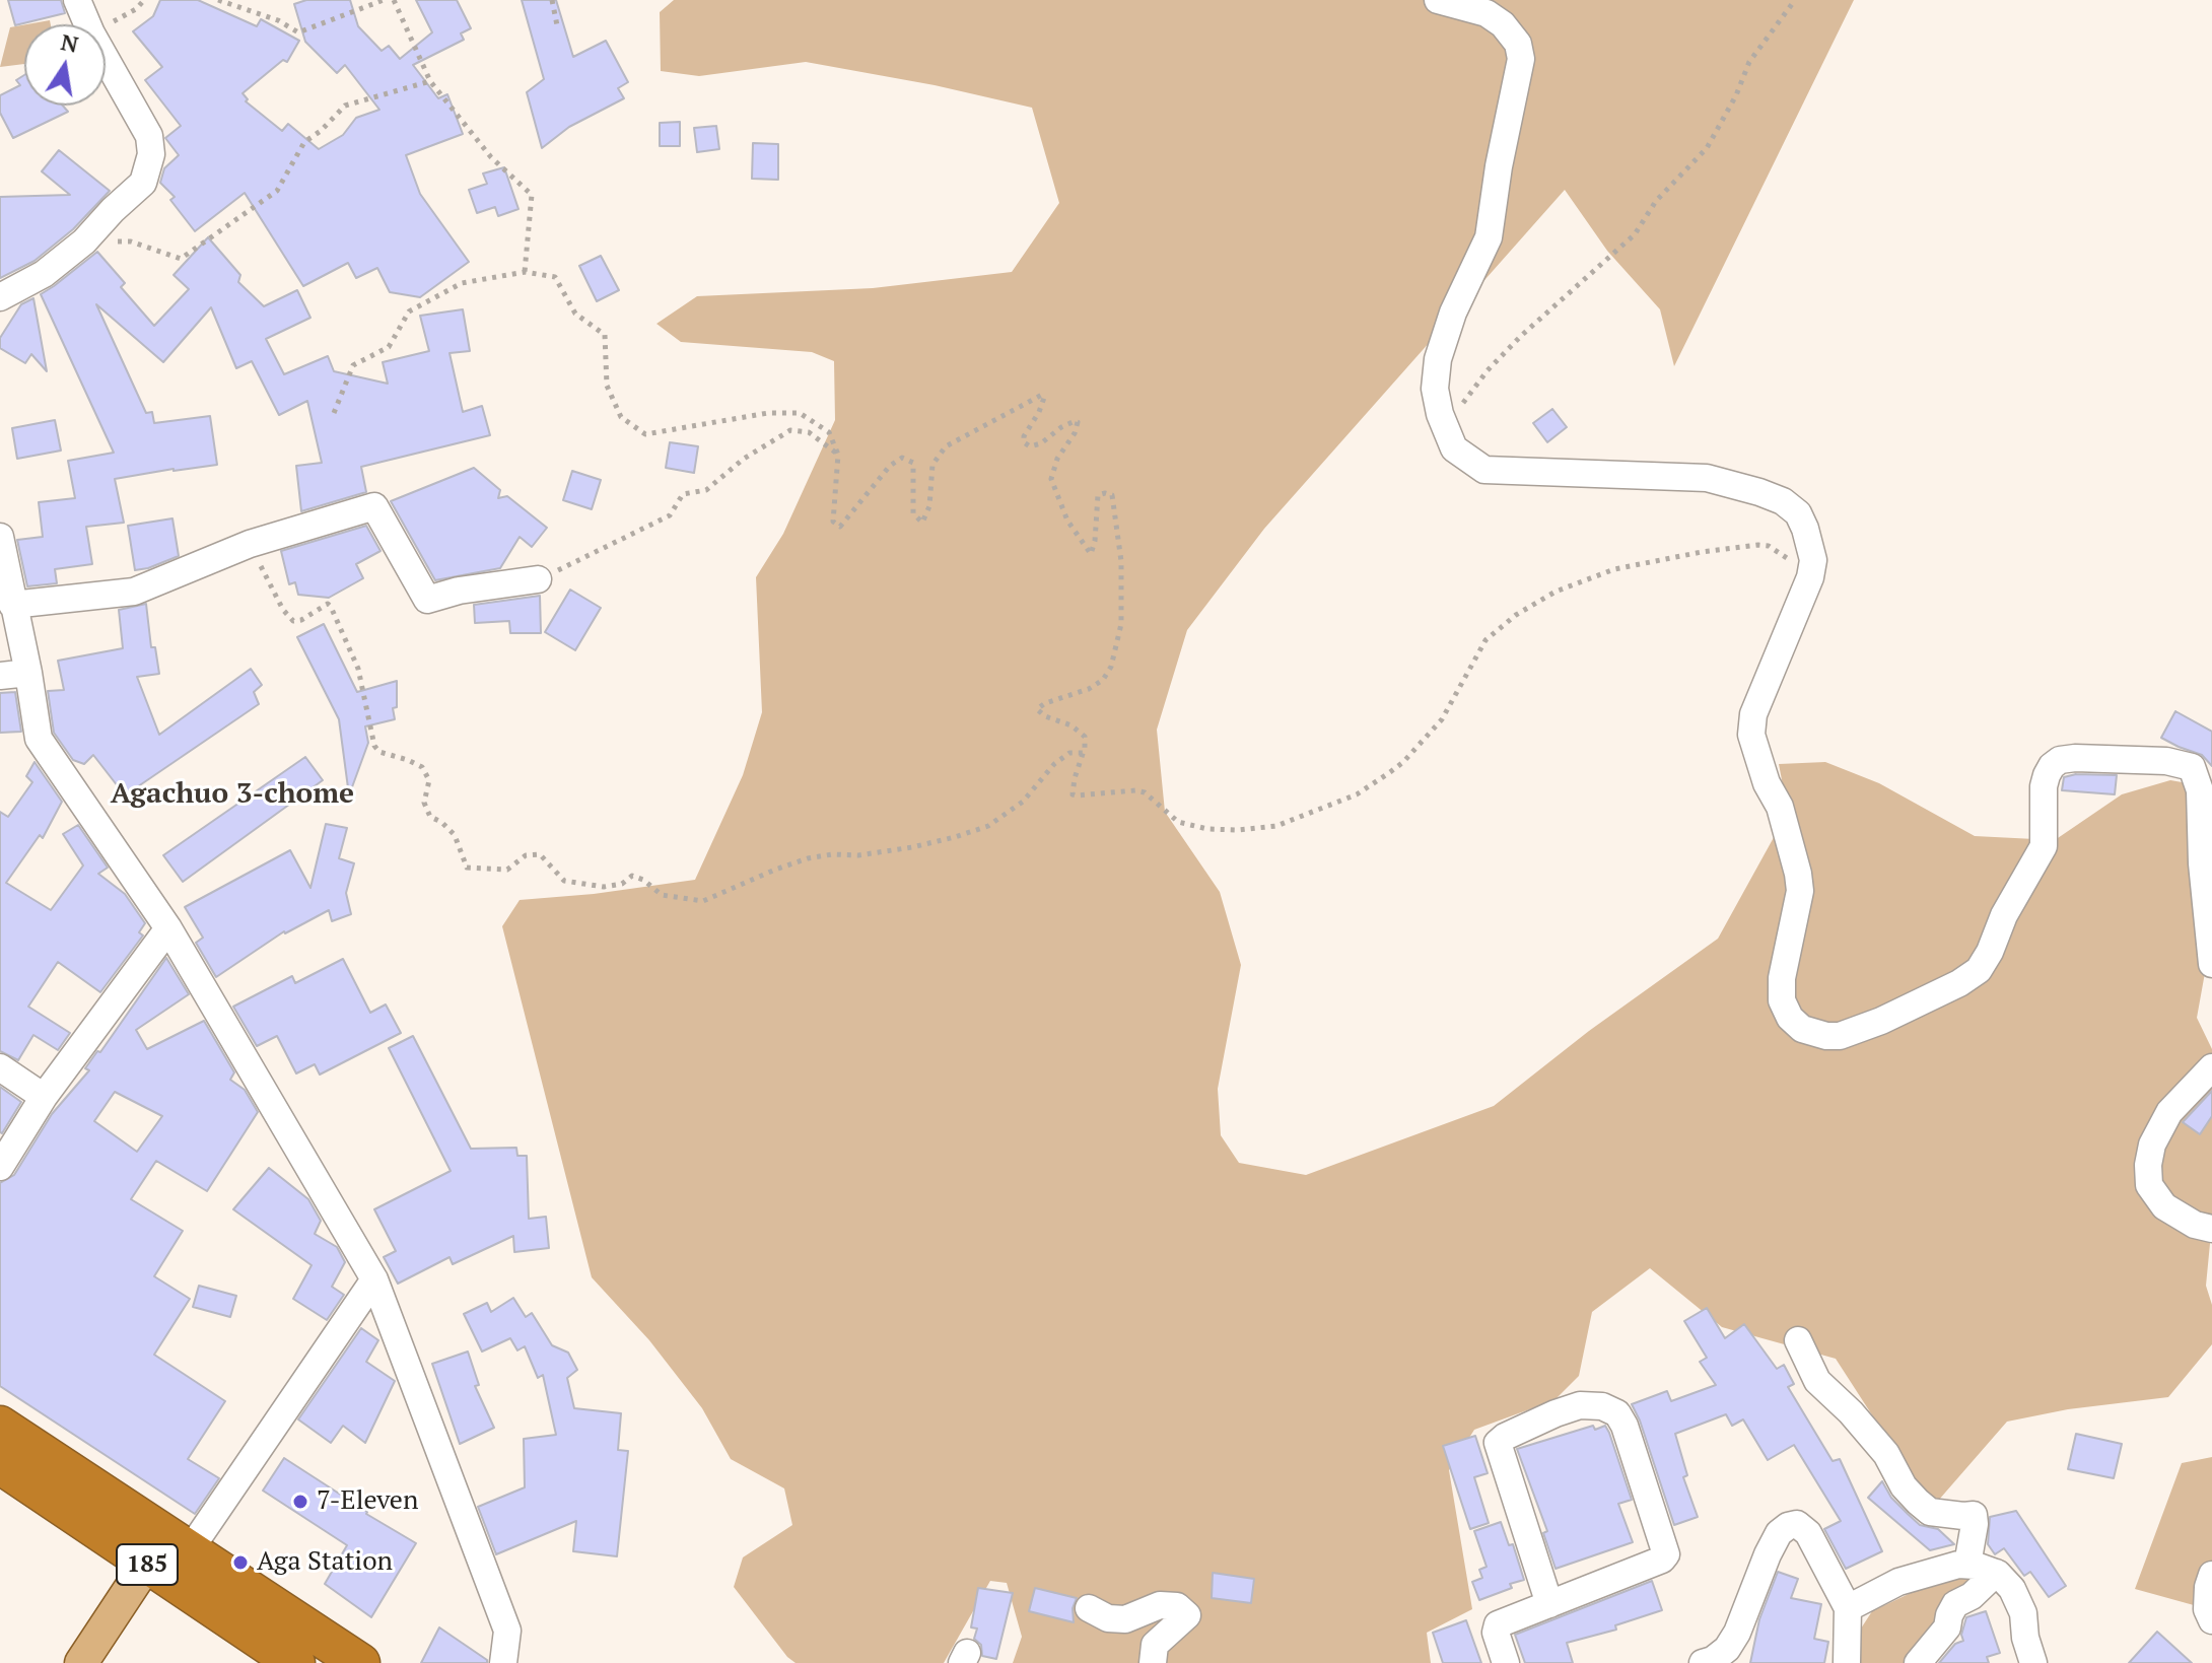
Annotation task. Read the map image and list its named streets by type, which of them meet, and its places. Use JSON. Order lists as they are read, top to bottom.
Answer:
{
  "streets": {
    "highway": ["185"]
  },
  "districts": ["Agachuo 3-chome"],
  "places": ["7-Eleven", "Aga Station"],
  "north": "top"
}
